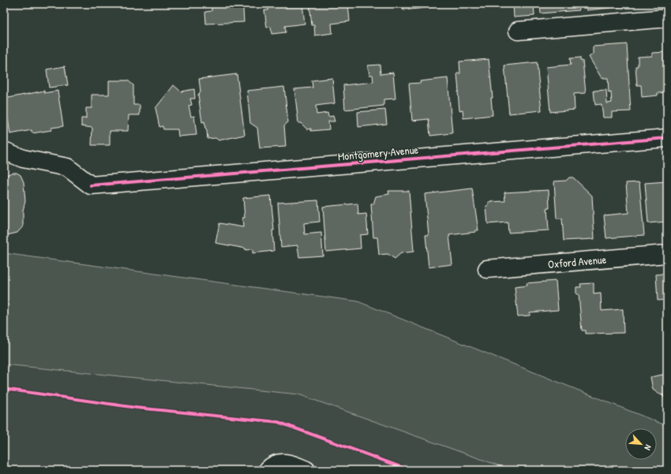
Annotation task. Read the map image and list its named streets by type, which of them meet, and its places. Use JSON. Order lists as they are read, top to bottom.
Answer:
{
  "streets": {
    "street": ["Montgomery Avenue", "Oxford Avenue"]
  },
  "north": "bottom right"
}
